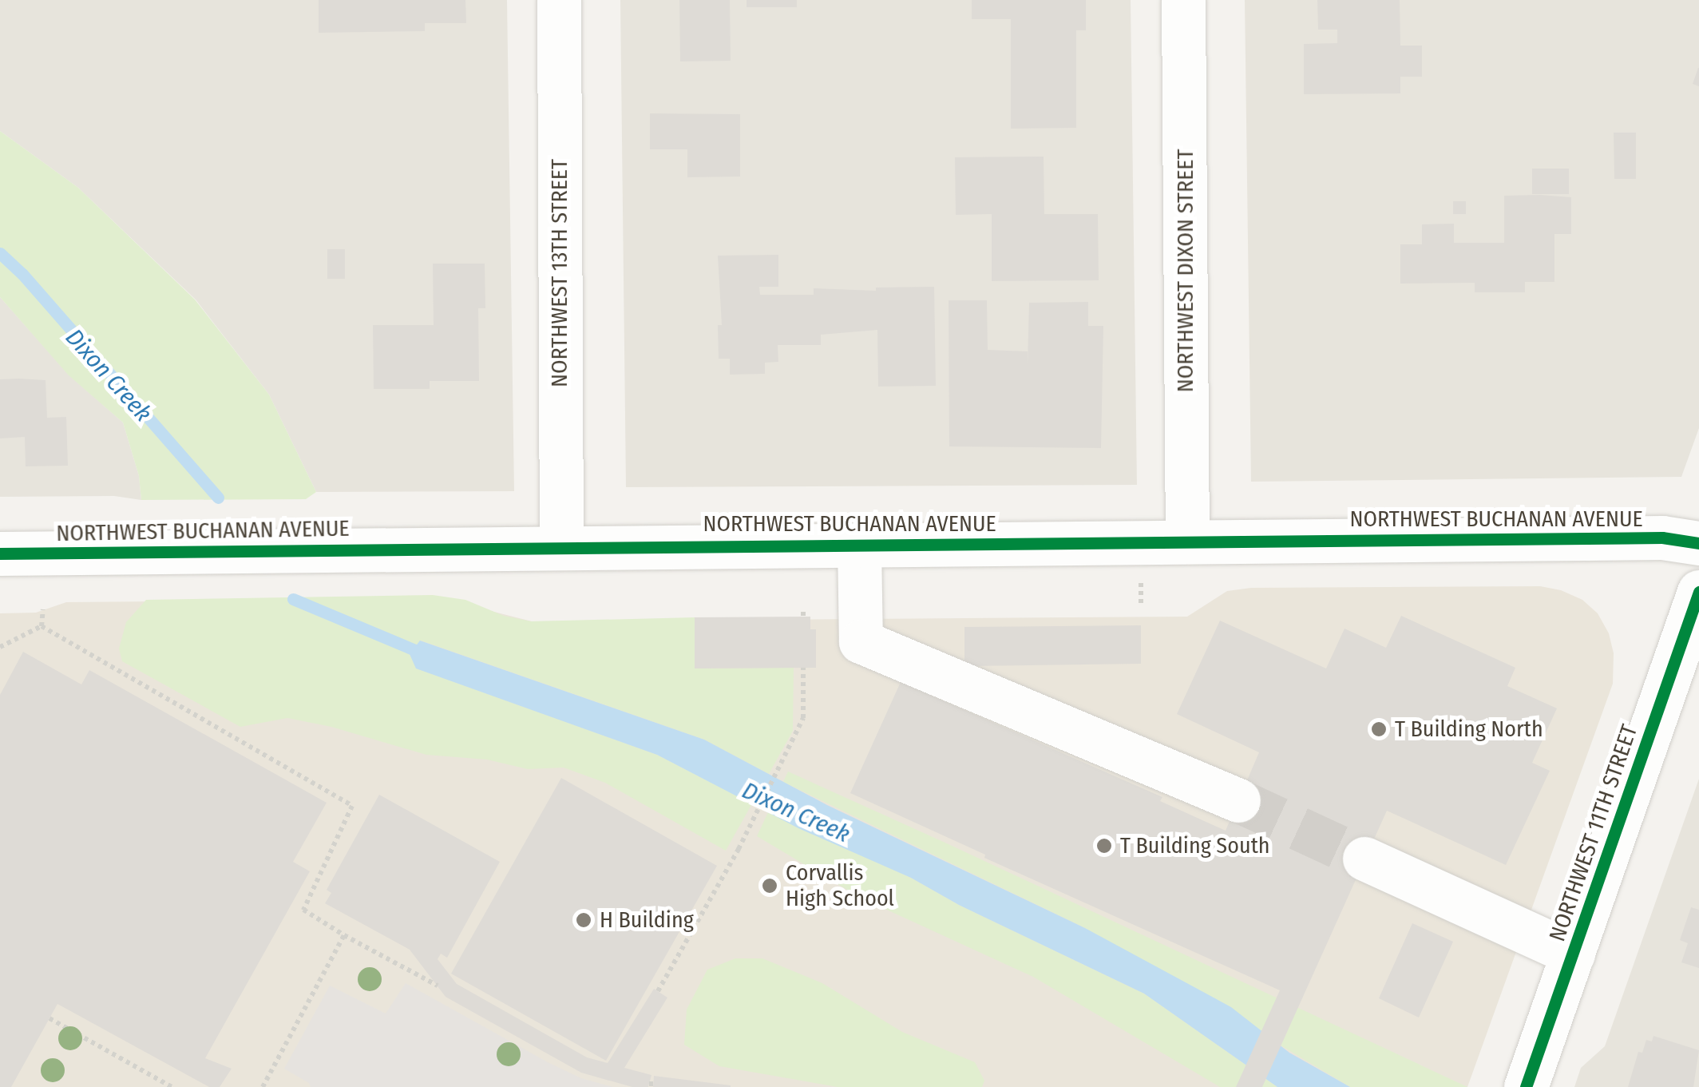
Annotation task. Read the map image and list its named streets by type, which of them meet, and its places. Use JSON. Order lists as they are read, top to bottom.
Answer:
{
  "streets": {
    "street": [
      "NORTHWEST DIXON STREET",
      "NORTHWEST 13TH STREET",
      "NORTHWEST BUCHANAN AVENUE",
      "NORTHWEST 11TH STREET"
    ]
  },
  "crossings": [
    ["NORTHWEST DIXON STREET", "NORTHWEST BUCHANAN AVENUE"],
    ["NORTHWEST 13TH STREET", "NORTHWEST BUCHANAN AVENUE"]
  ],
  "water": ["Dixon Creek"],
  "places": [
    "T Building North",
    "T Building South",
    "Corvallis High School",
    "H Building"
  ]
}
